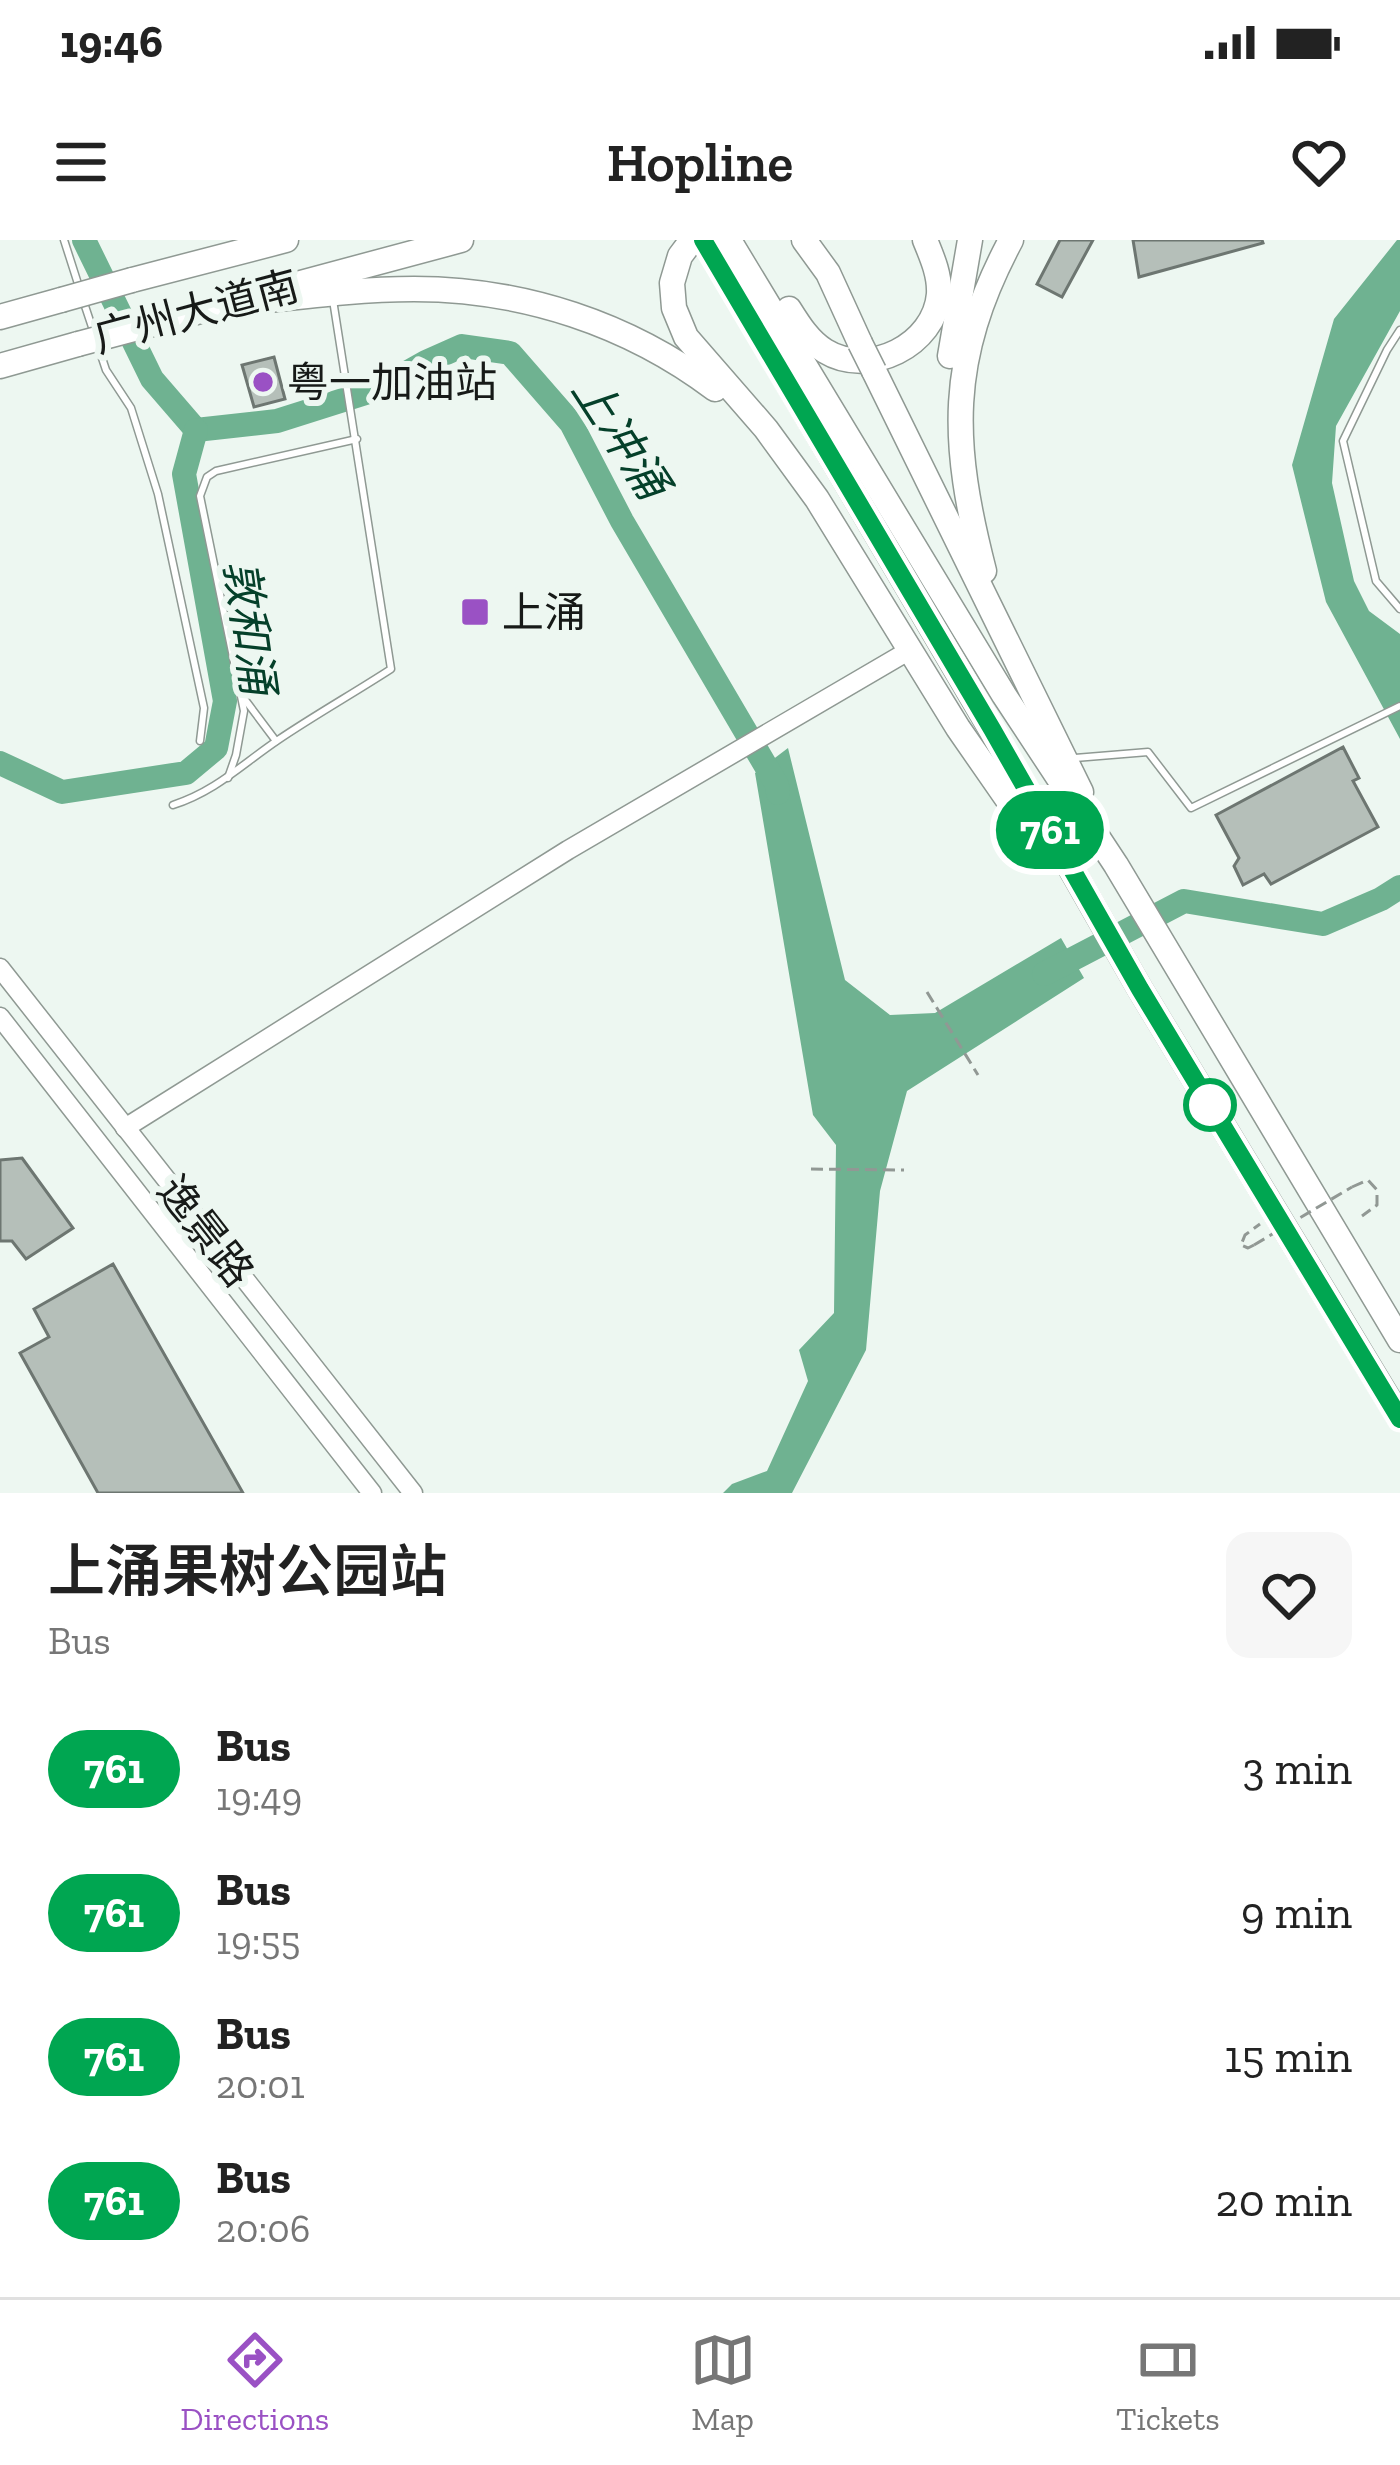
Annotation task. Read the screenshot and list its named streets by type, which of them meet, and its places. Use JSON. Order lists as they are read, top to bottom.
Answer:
{
  "streets": {
    "highway": ["广州大道南"],
    "main road": ["逸景路"]
  },
  "water": ["上冲涌", "敦和涌"],
  "places": {
    "other": ["粤一加油站"],
    "transit": ["上涌"]
  },
  "lines": ["bus line 761"],
  "page": {
    "status": "19:46",
    "header": "Hopline",
    "on_map": "761",
    "heading": ["上涌果树公园站", "Bus"],
    "list": [
      {
        "mark": "761",
        "name": "Bus",
        "note": "19:49",
        "value": "3 min"
      },
      {
        "mark": "761",
        "name": "Bus",
        "note": "19:55",
        "value": "9 min"
      },
      {
        "mark": "761",
        "name": "Bus",
        "note": "20:01",
        "value": "15 min"
      },
      {
        "mark": "761",
        "name": "Bus",
        "note": "20:06",
        "value": "20 min"
      }
    ],
    "tabs": ["Directions", "Map", "Tickets"]
  }
}
